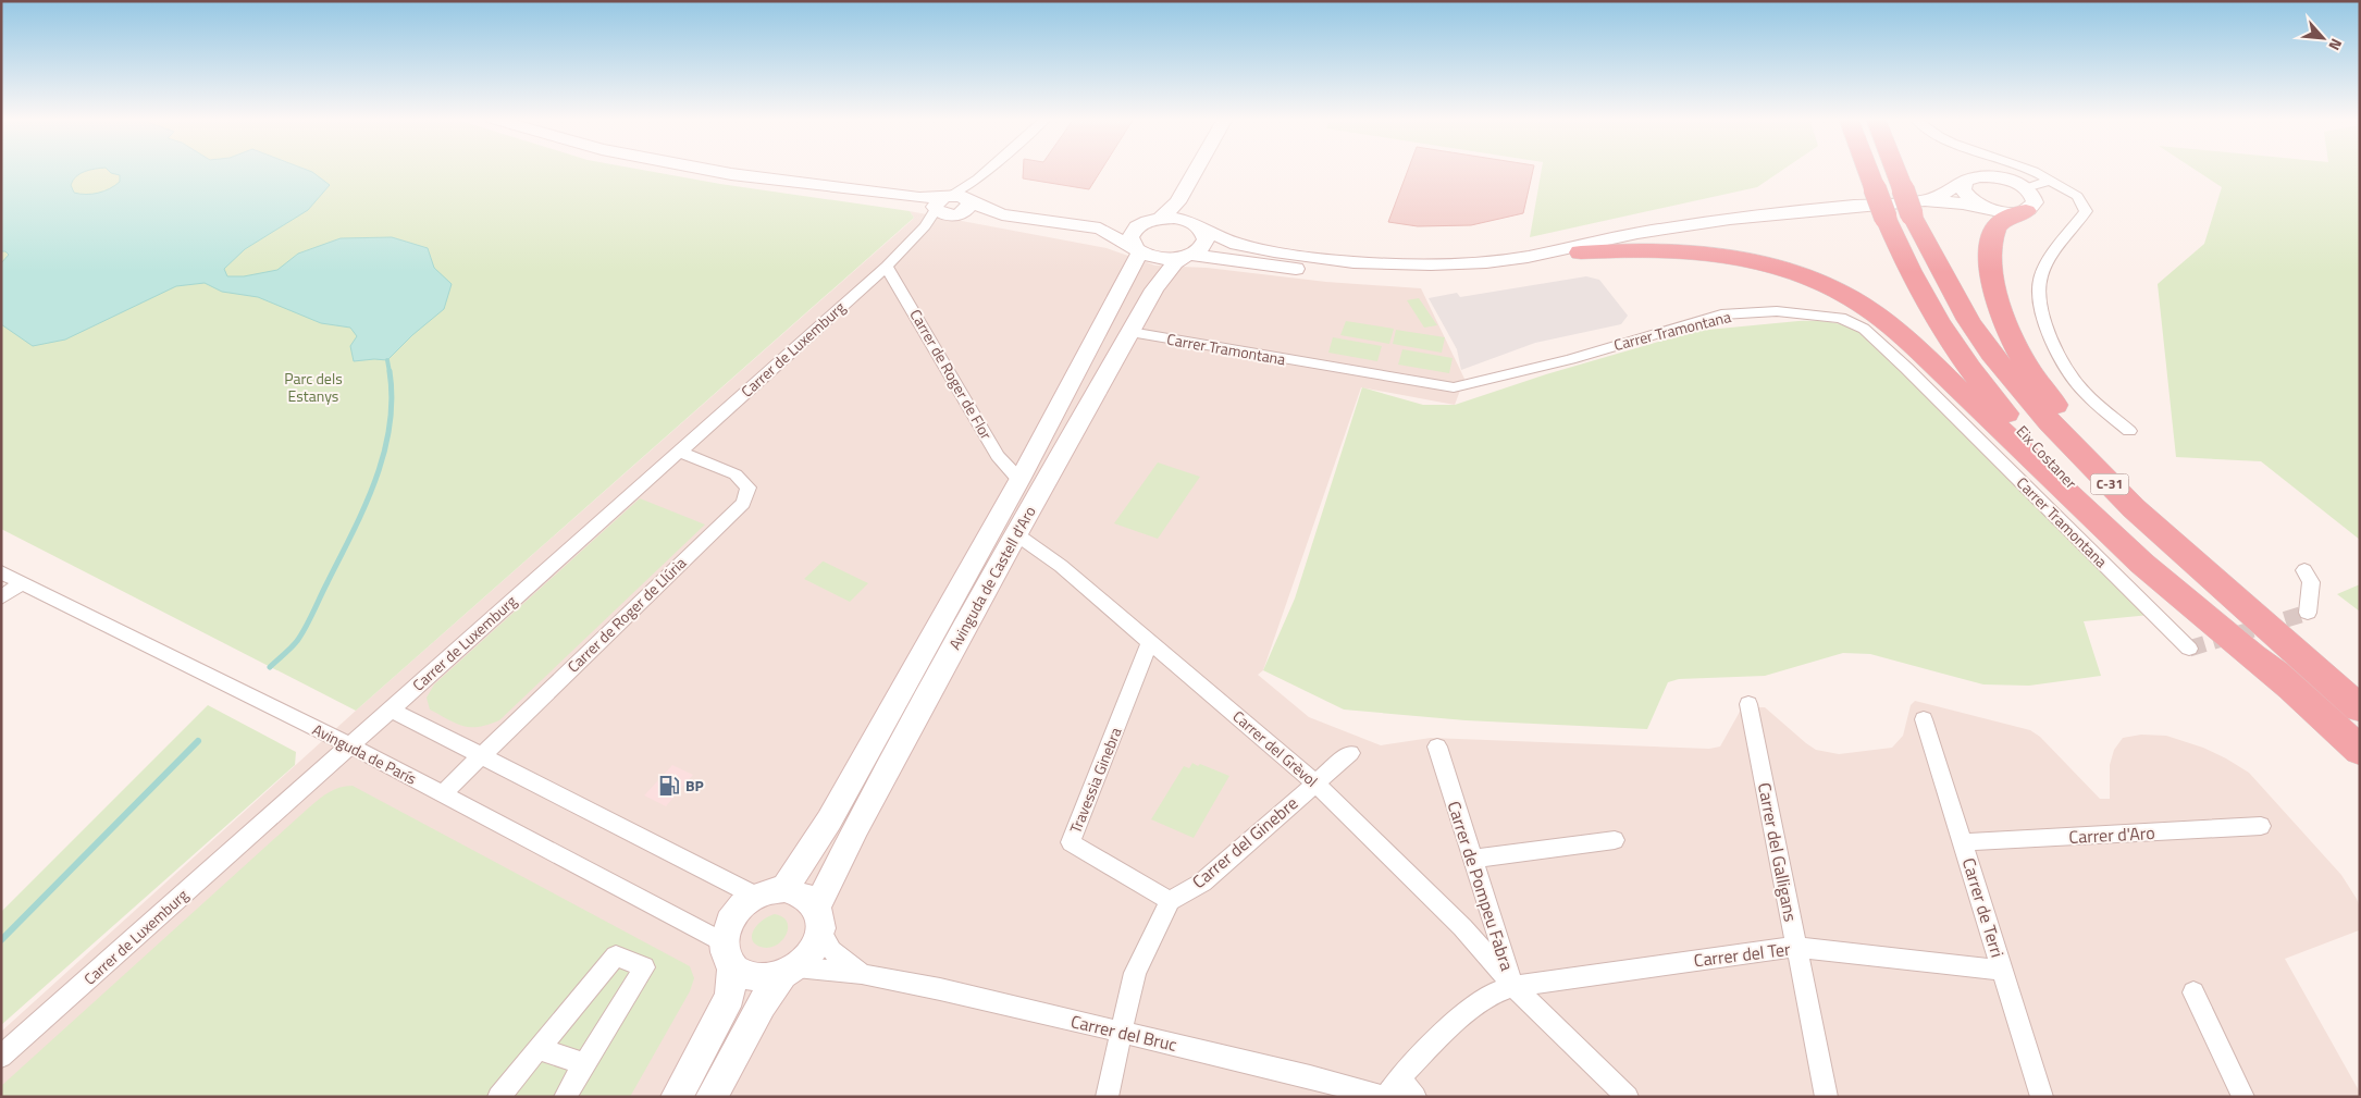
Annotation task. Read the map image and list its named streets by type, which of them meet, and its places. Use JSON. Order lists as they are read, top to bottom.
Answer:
{
  "streets": {
    "highway": ["Eix Costaner", "C-31"],
    "main road": ["Avinguda de Castell d'Aro"],
    "street": [
      "Carrer Tramontana",
      "Carrer de Luxemburg",
      "Carrer de Roger de Flor",
      "Carrer de Roger de Llúria",
      "Carrer del Grèvol",
      "Avinguda de París",
      "Travessia Ginebra",
      "Carrer d'Aro",
      "Carrer del Ginebre",
      "Carrer del Galligans",
      "Carrer de Pompeu Fabra",
      "Carrer de Terri",
      "Carrer del Ter",
      "Carrer del Bruc"
    ]
  },
  "crossings": [
    ["Carrer Tramontana", "Avinguda de Castell d'Aro"],
    ["Carrer de Luxemburg", "Carrer de Roger de Flor"],
    ["Carrer de Luxemburg", "Carrer de Roger de Llúria"],
    ["Carrer de Luxemburg", "Avinguda de París"],
    ["Carrer de Roger de Flor", "Avinguda de Castell d'Aro"],
    ["Avinguda de Castell d'Aro", "Carrer del Grèvol"],
    ["Avinguda de Castell d'Aro", "Avinguda de París"],
    ["Avinguda de Castell d'Aro", "Carrer del Bruc"],
    ["Carrer de Roger de Llúria", "Avinguda de París"],
    ["Carrer del Grèvol", "Travessia Ginebra"],
    ["Carrer del Grèvol", "Carrer del Ginebre"],
    ["Carrer del Grèvol", "Carrer de Pompeu Fabra"],
    ["Carrer del Grèvol", "Carrer del Ter"],
    ["Avinguda de París", "Carrer del Bruc"],
    ["Travessia Ginebra", "Carrer del Ginebre"],
    ["Carrer d'Aro", "Carrer de Terri"],
    ["Carrer del Galligans", "Carrer del Ter"],
    ["Carrer de Pompeu Fabra", "Carrer del Ter"],
    ["Carrer de Pompeu Fabra", "Carrer del Bruc"],
    ["Carrer de Terri", "Carrer del Ter"]
  ],
  "parks": ["Parc dels Estanys"],
  "places": {
    "fuel station": ["BP"]
  },
  "north": "bottom right"
}
